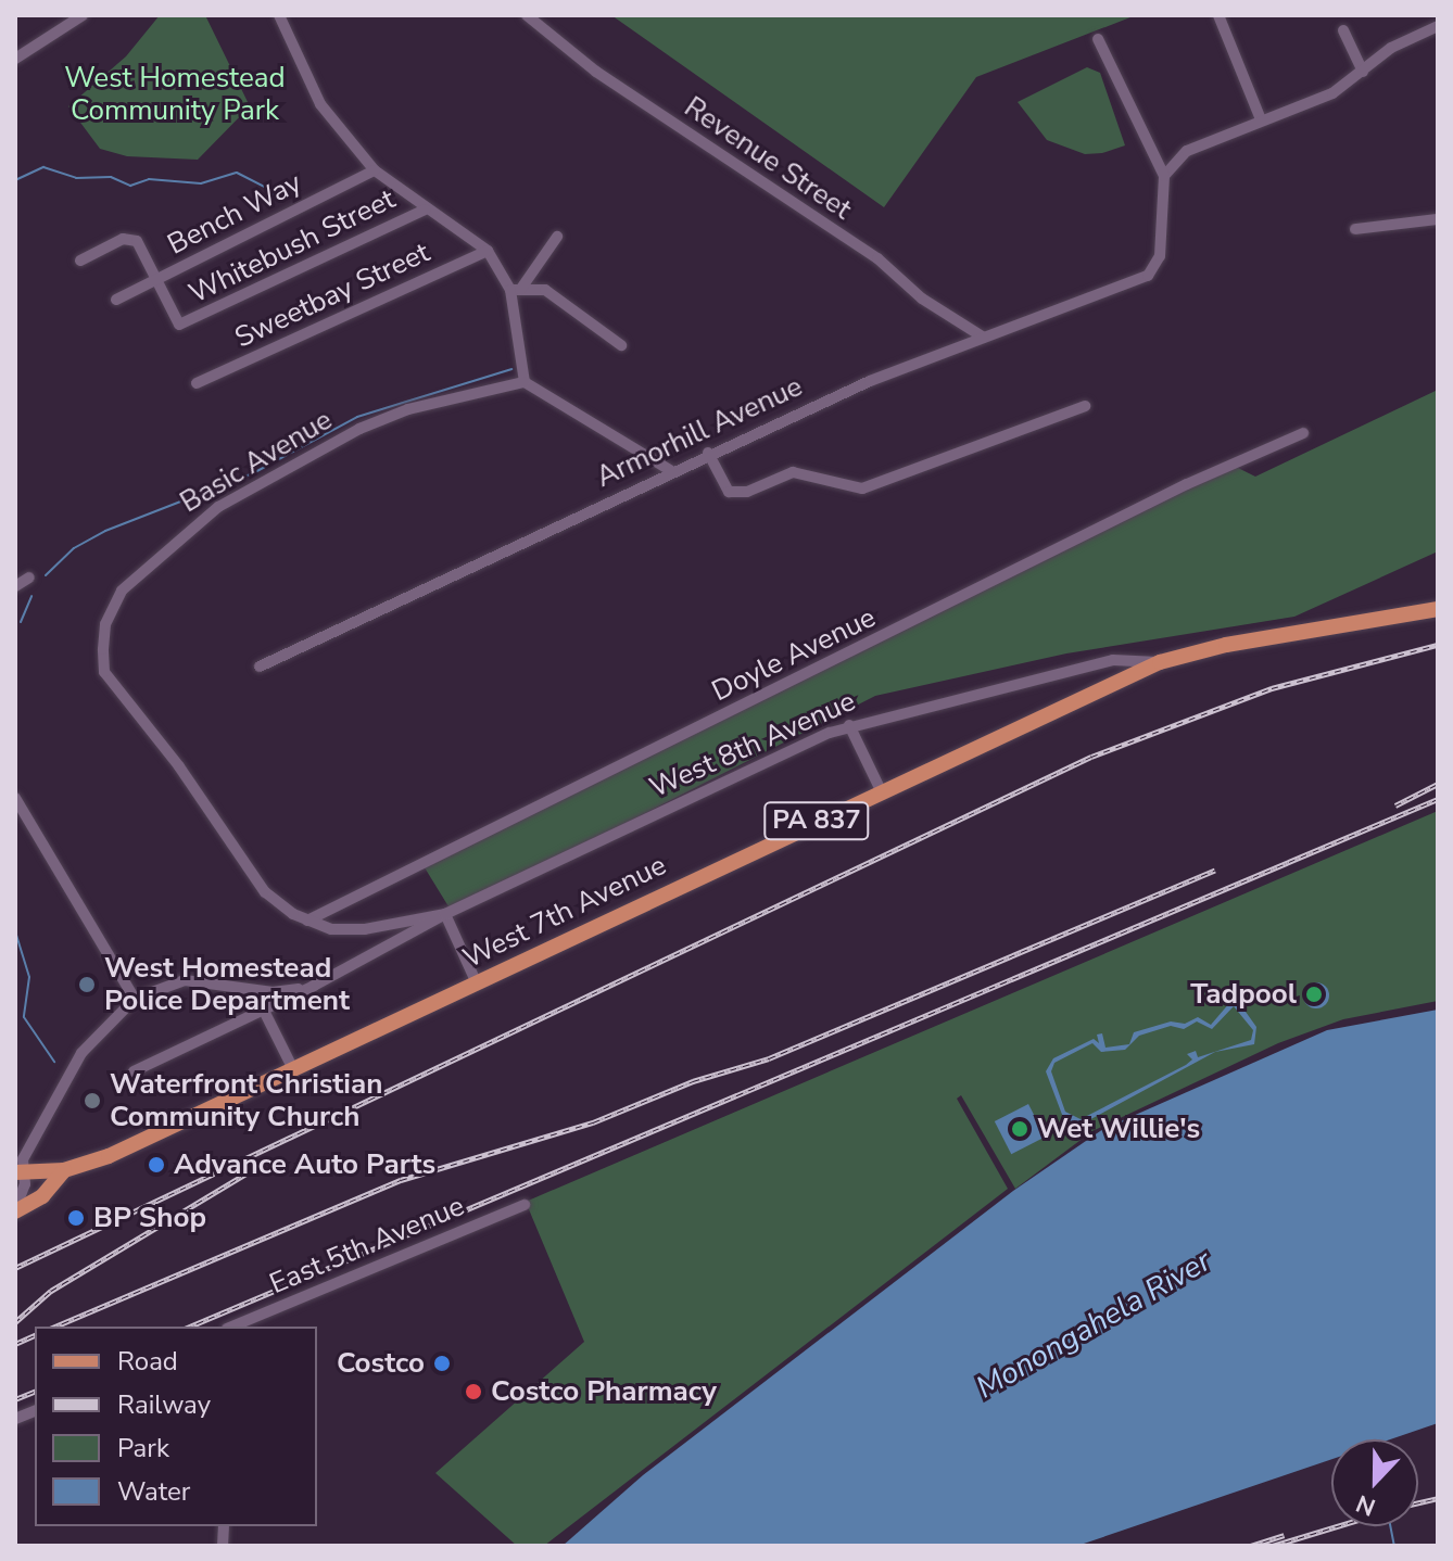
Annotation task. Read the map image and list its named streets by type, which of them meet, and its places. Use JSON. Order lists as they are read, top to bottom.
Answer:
{
  "streets": {
    "main road": ["West 8th Avenue", "PA 837", "West 7th Avenue"],
    "street": [
      "Revenue Street",
      "Bench Way",
      "Whitebush Street",
      "Sweetbay Street",
      "Armorhill Avenue",
      "Basic Avenue",
      "Doyle Avenue",
      "East 5th Avenue"
    ]
  },
  "crossings": [
    ["Revenue Street", "Armorhill Avenue"],
    ["Bench Way", "Whitebush Street"],
    ["Basic Avenue", "Doyle Avenue"],
    ["Basic Avenue", "West 8th Avenue"],
    ["West 8th Avenue", "West 7th Avenue"]
  ],
  "water": ["Monongahela River"],
  "parks": ["West Homestead Community Park"],
  "places": [
    "West Homestead Police Department",
    "Tadpool",
    "Waterfront Christian Community Church",
    "Wet Willie's",
    "Advance Auto Parts",
    "BP Shop",
    "Costco",
    "Costco Pharmacy"
  ],
  "legend": [
    "Road",
    "Railway",
    "Park",
    "Water"
  ],
  "north": "bottom"
}
